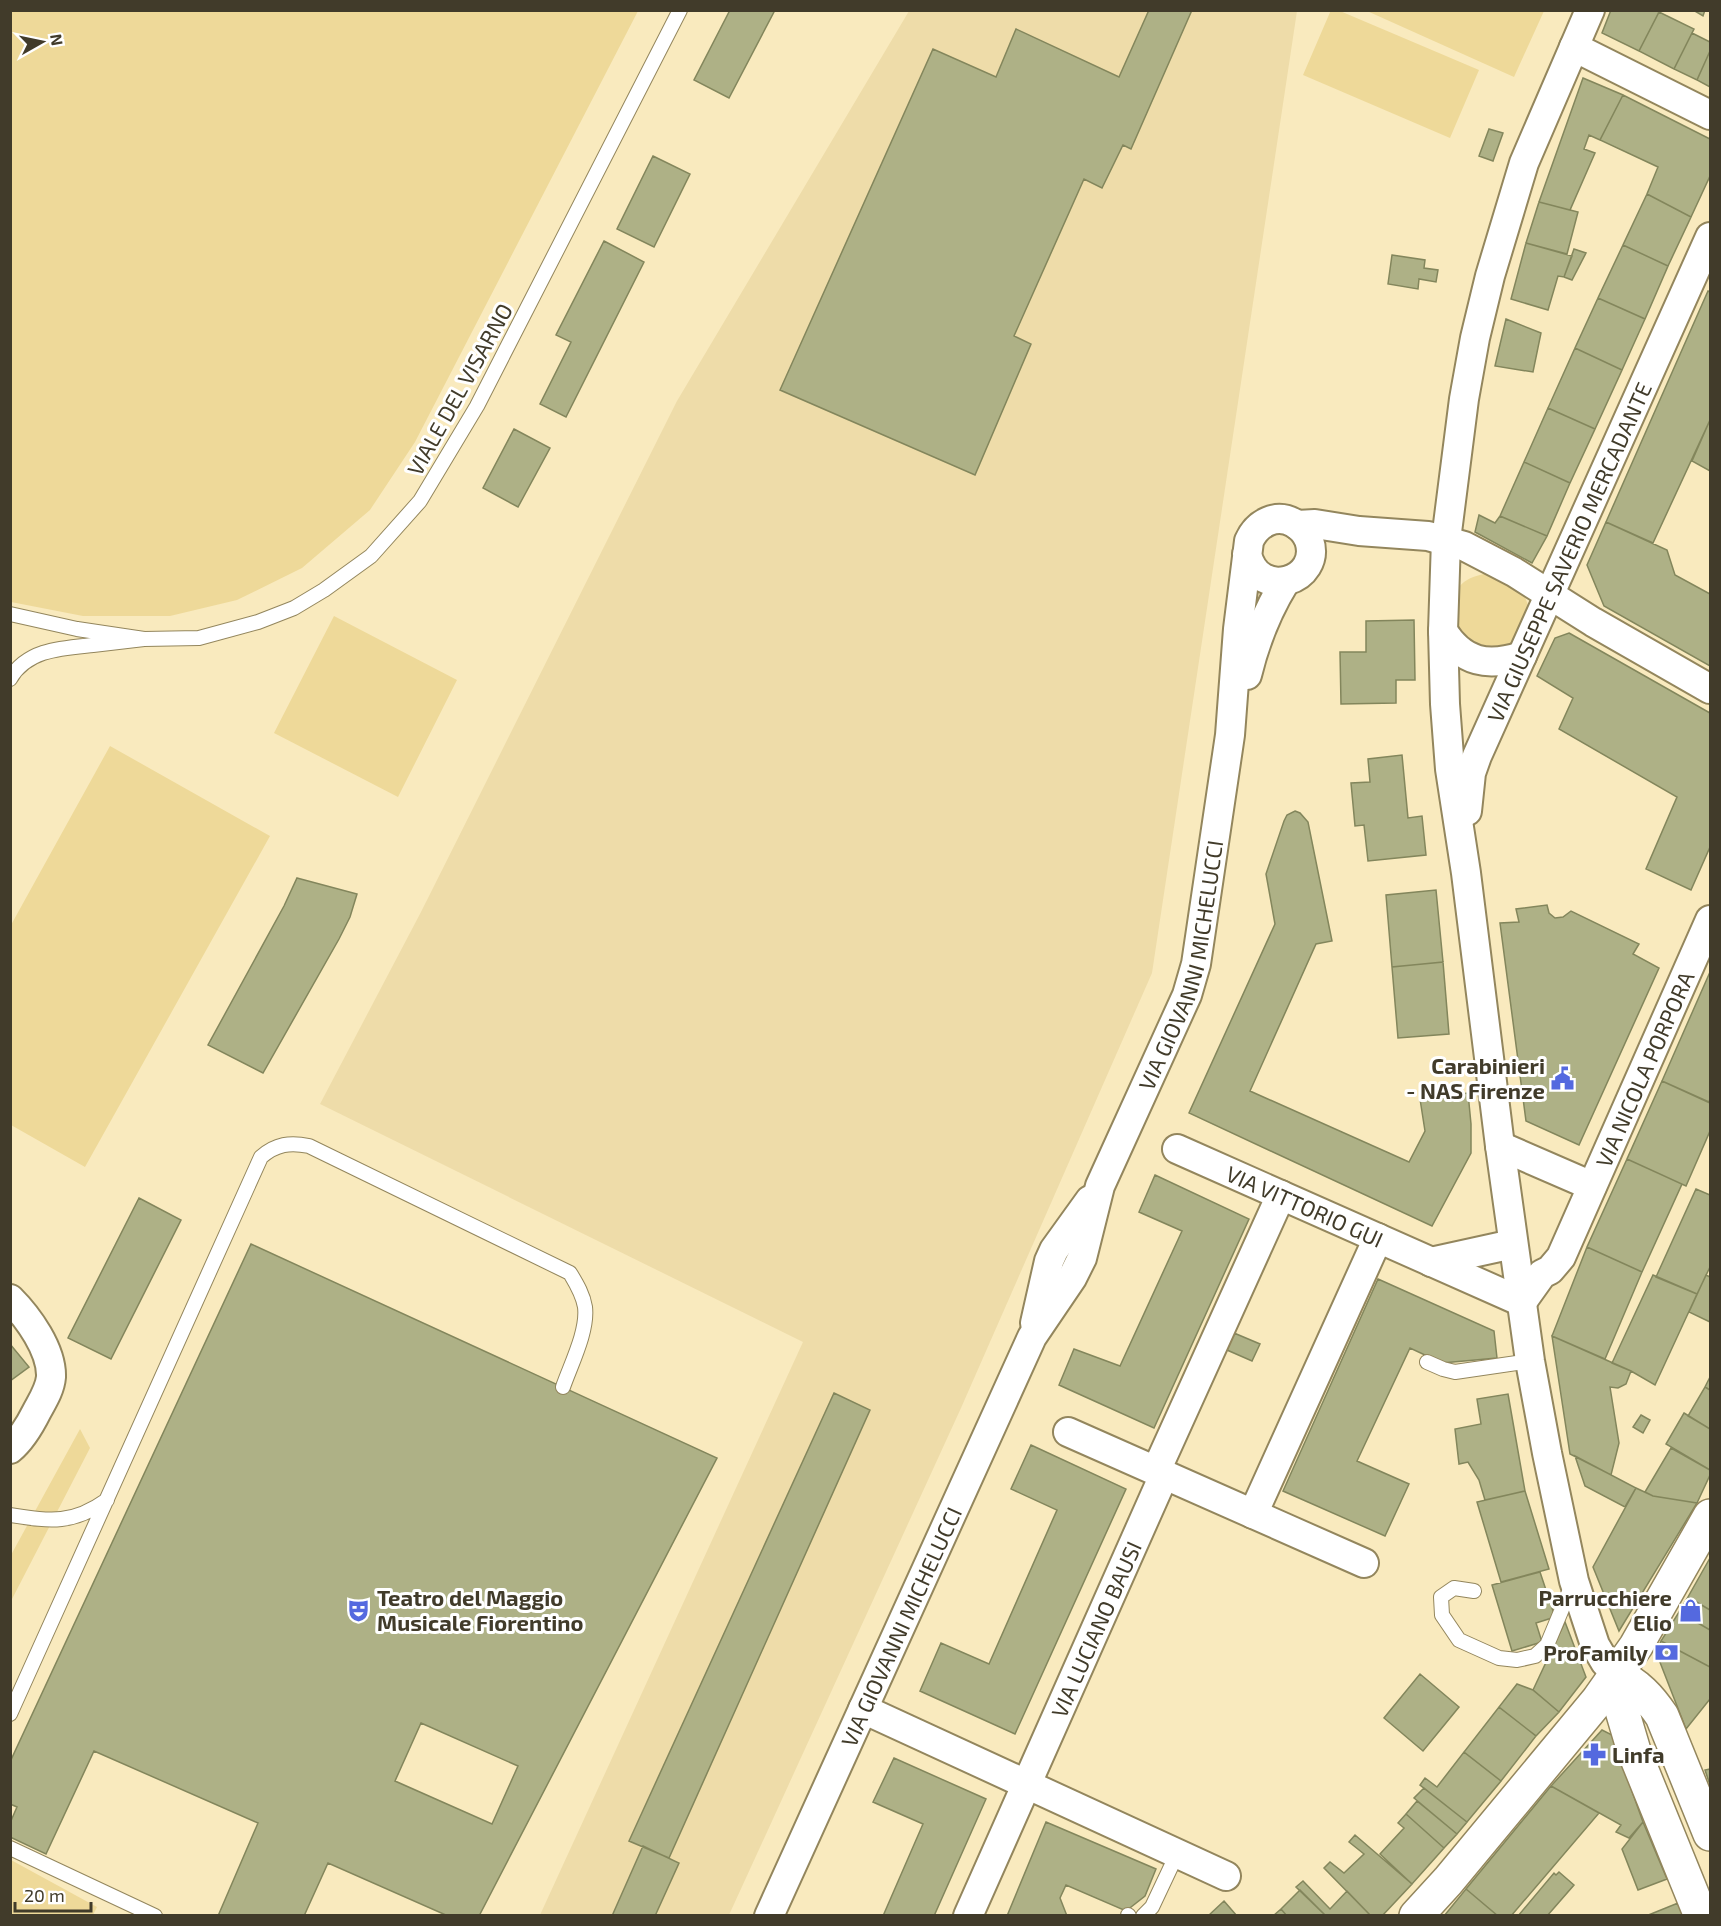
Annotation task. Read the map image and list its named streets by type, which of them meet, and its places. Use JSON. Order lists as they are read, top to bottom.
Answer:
{
  "streets": {
    "street": [
      "VIA GIUSEPPE SAVERIO MERCADANTE",
      "VIA GIOVANNI MICHELUCCI",
      "VIA NICOLA PORPORA",
      "VIA VITTORIO GUI",
      "VIA LUCIANO BAUSI"
    ],
    "lane": ["VIALE DEL VISARNO"]
  },
  "crossings": [
    ["VIA NICOLA PORPORA", "VIA VITTORIO GUI"],
    ["VIA VITTORIO GUI", "VIA LUCIANO BAUSI"]
  ],
  "places": {
    "public building": ["Carabinieri - NAS Firenze"],
    "theatre": ["Teatro del Maggio Musicale Fiorentino"],
    "shop": ["Parrucchiere Elio"],
    "bank": ["ProFamily"],
    "pharmacy": ["Linfa"]
  },
  "scale_bar": "20 m",
  "north": "right"
}
